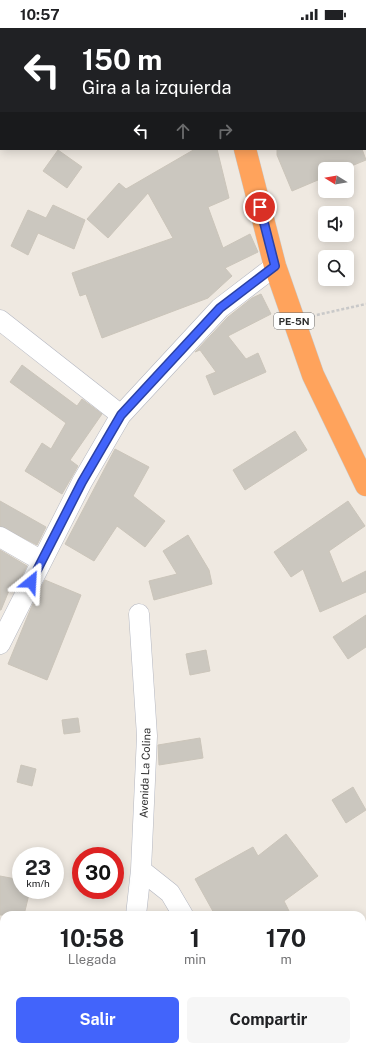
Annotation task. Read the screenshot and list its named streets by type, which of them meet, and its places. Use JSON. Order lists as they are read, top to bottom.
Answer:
{
  "streets": {
    "highway": ["PE-5N"],
    "street": ["Avenida La Colina"]
  },
  "north": "left",
  "page": {
    "status": "10:57",
    "turn": ["150 m", "Gira a la izquierda"],
    "speed": "23 km/h",
    "limit": "30",
    "eta": [
      "10:58",
      "Llegada",
      "1",
      "min",
      "170",
      "m"
    ],
    "buttons": ["Salir", "Compartir"]
  }
}
